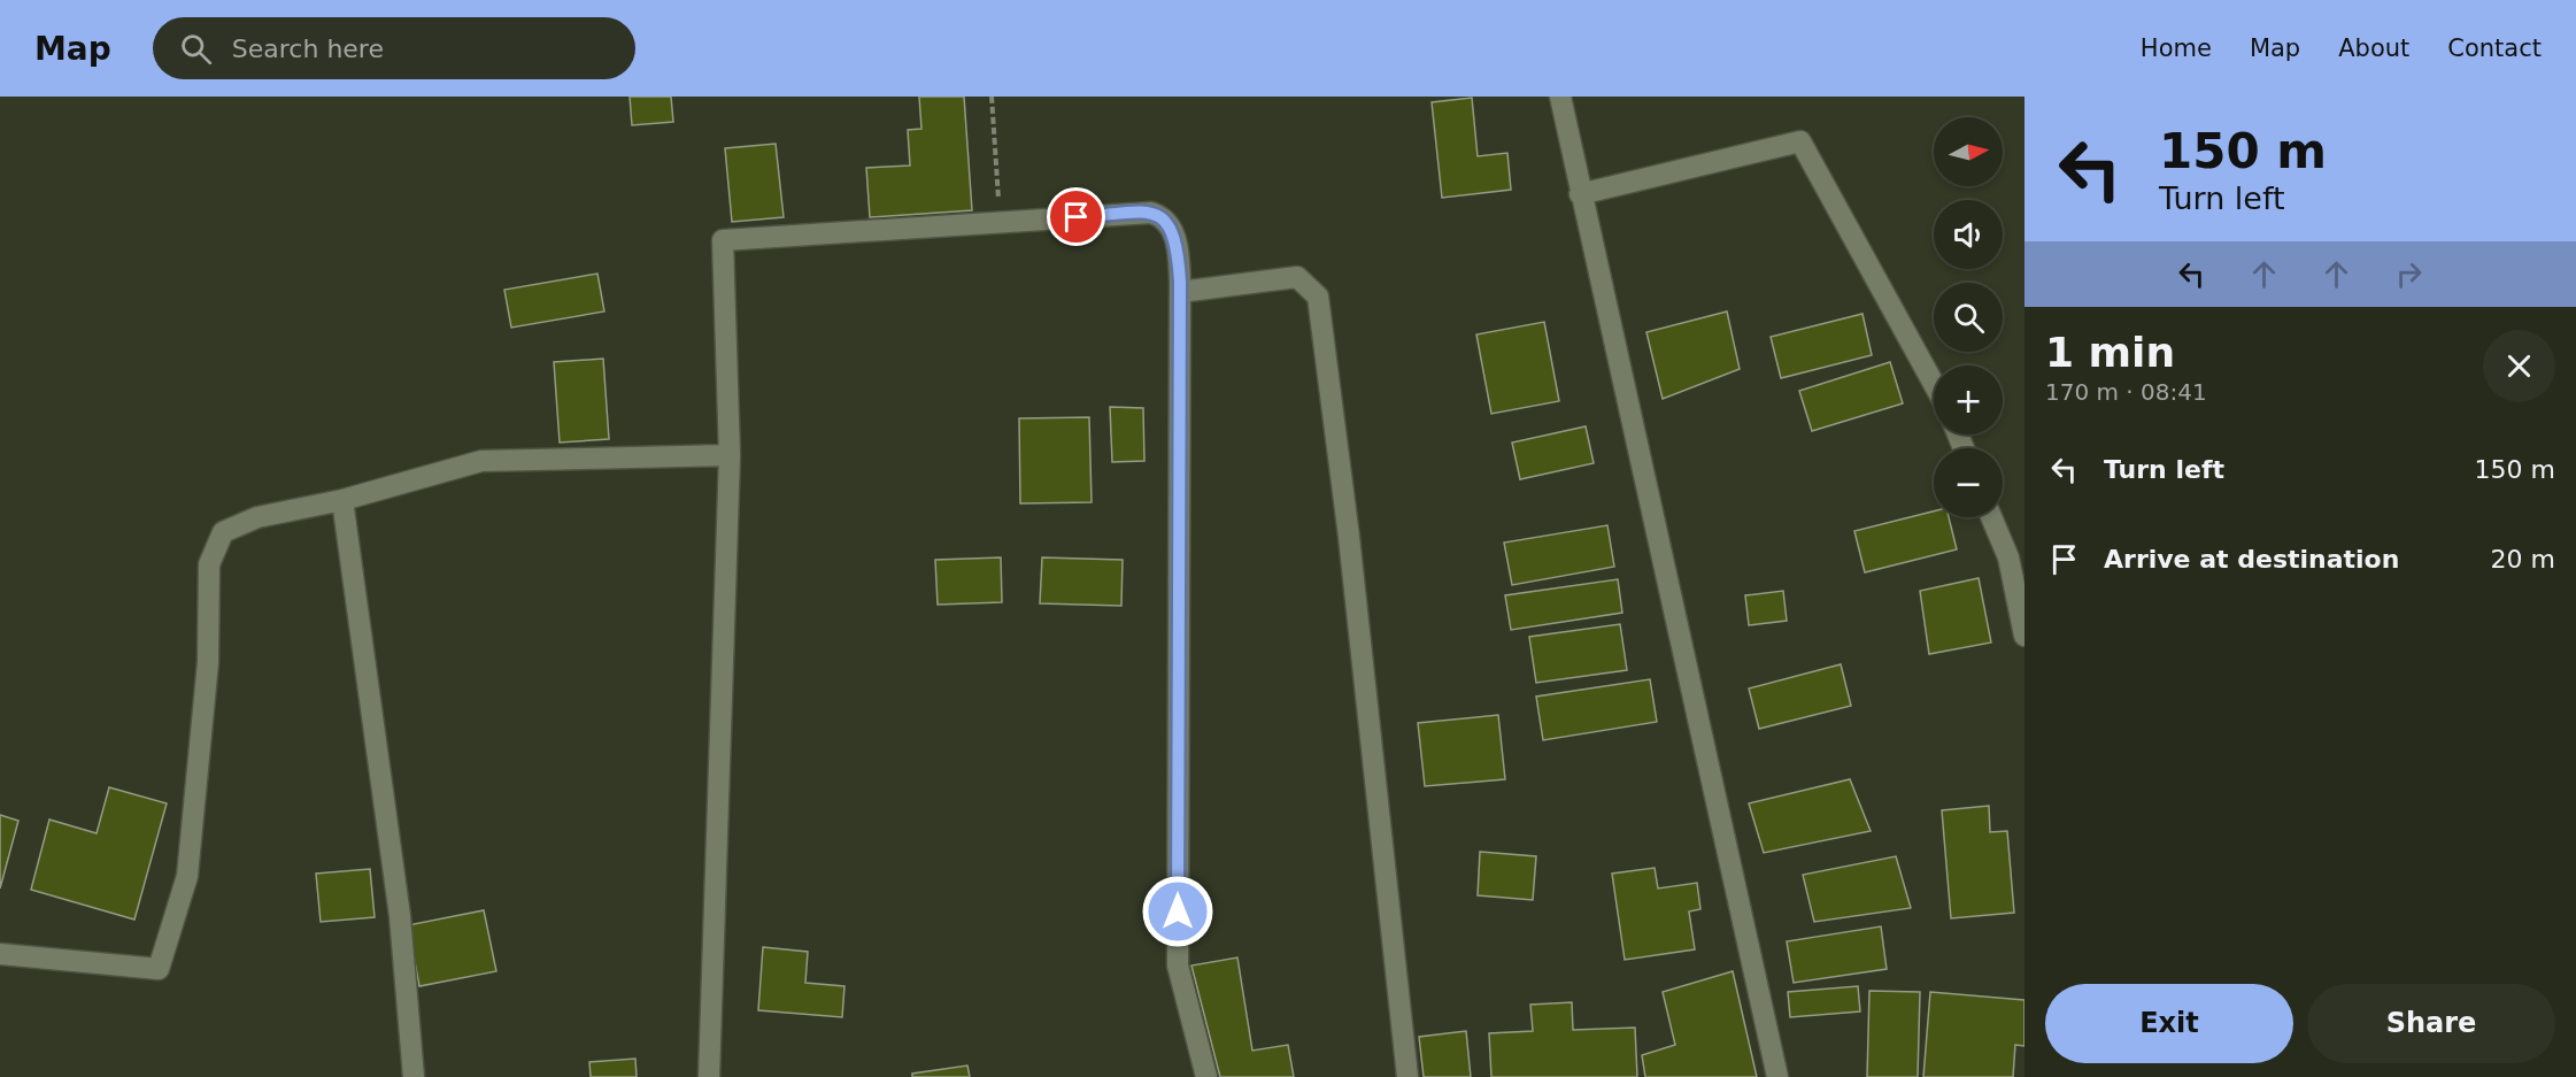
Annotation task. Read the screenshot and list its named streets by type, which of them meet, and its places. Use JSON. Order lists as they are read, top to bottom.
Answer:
{
  "north": "right",
  "page": {
    "header": "Map",
    "search": "Search here",
    "nav": [
      "Home",
      "Map",
      "About",
      "Contact"
    ],
    "turn": ["150 m", "Turn left"],
    "map_buttons": ["+", "−"],
    "heading": ["1 min", "170 m · 08:41"],
    "list": [
      {
        "name": "Turn left",
        "value": "150 m"
      },
      {
        "name": "Arrive at destination",
        "value": "20 m"
      }
    ],
    "buttons": ["Exit", "Share"]
  }
}
